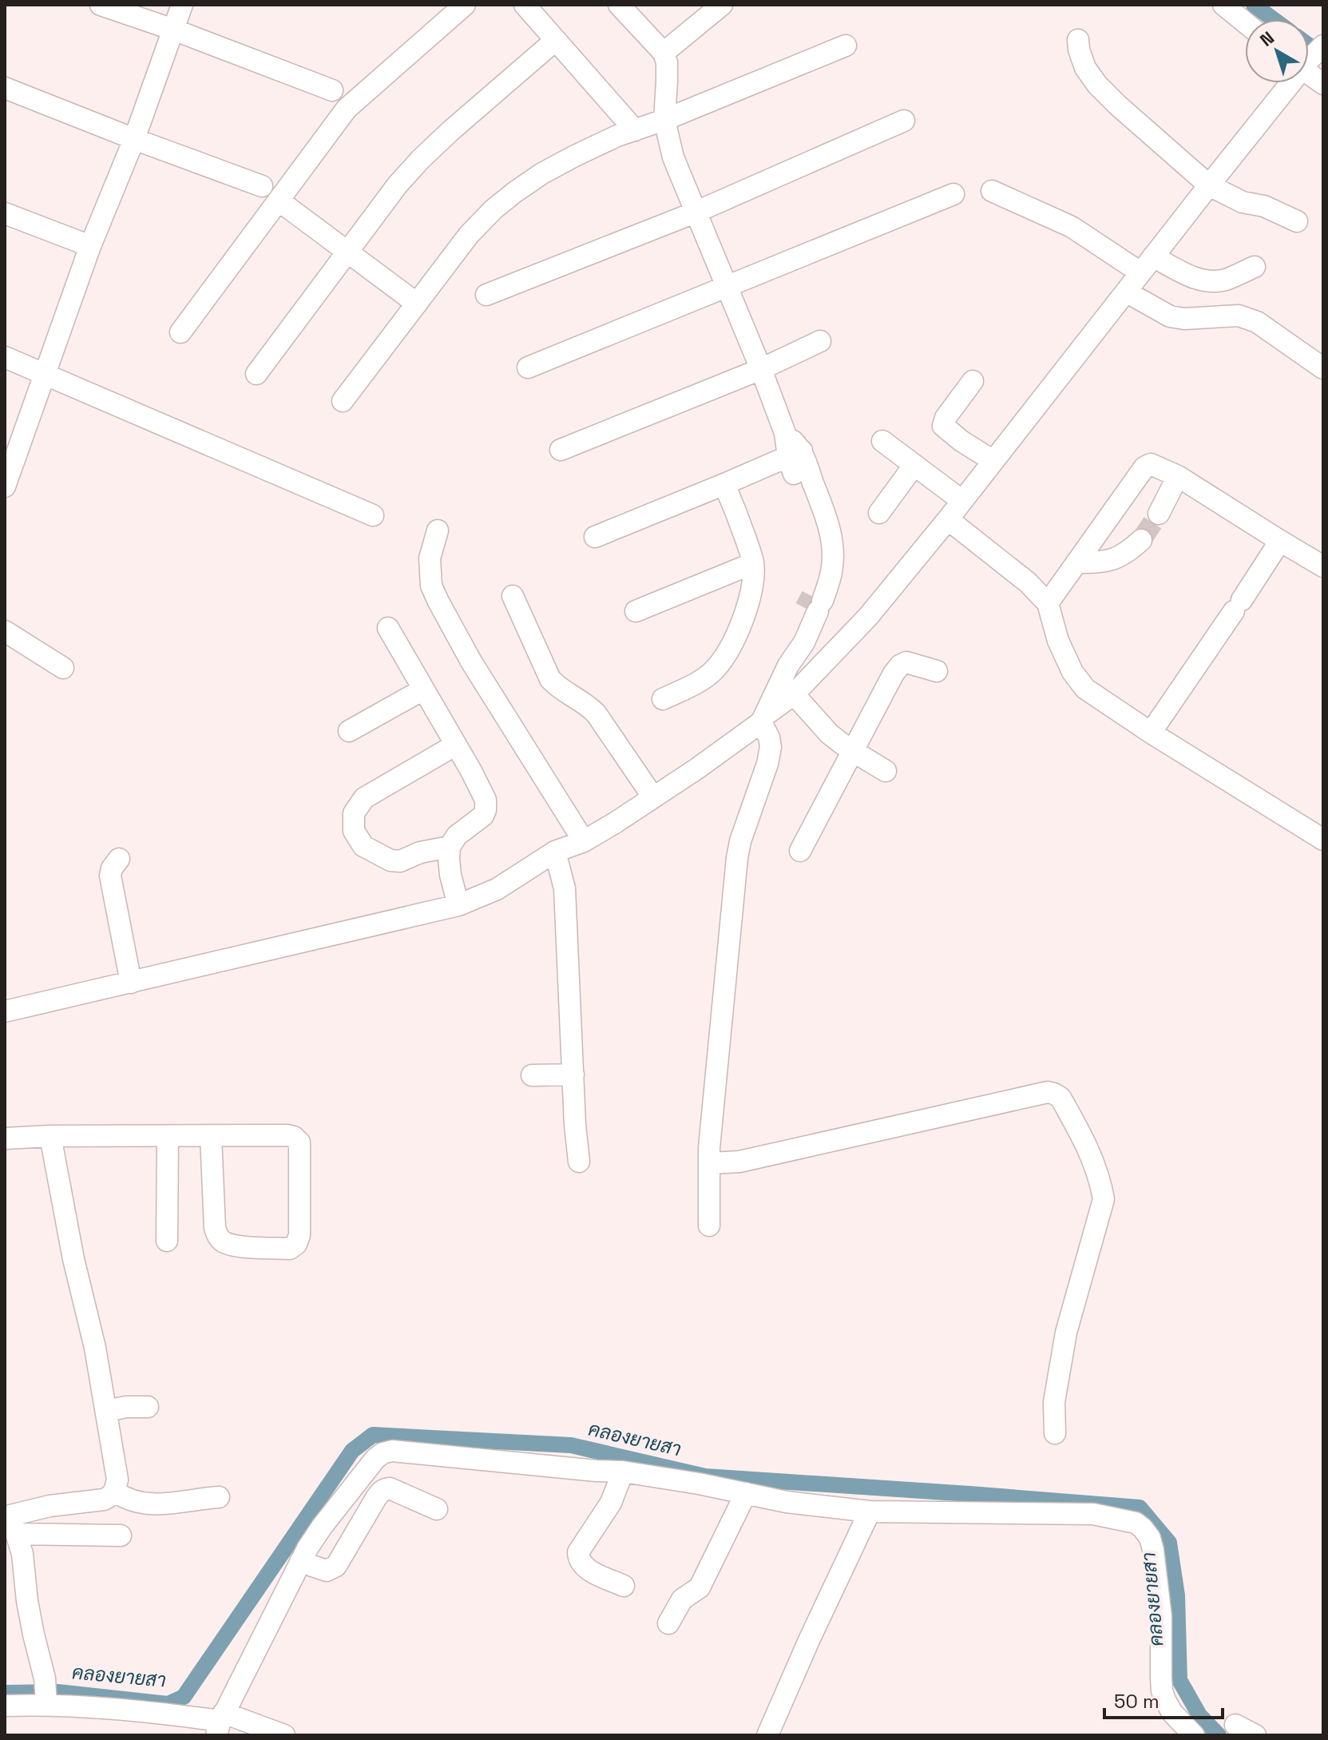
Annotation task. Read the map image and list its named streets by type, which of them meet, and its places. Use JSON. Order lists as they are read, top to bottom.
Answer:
{
  "water": ["คลองยายสา"],
  "scale_bar": "50 m",
  "north": "top left"
}
